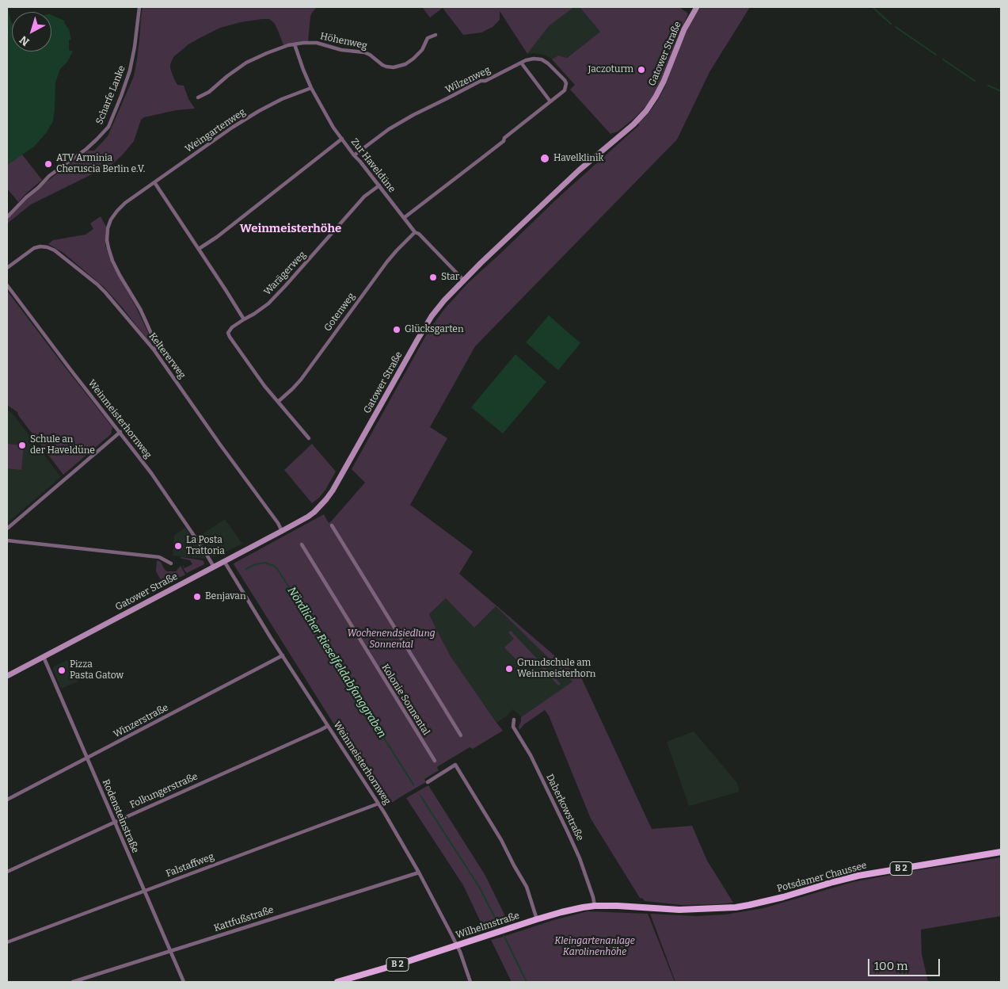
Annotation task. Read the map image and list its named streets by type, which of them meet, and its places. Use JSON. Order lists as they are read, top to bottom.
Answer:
{
  "streets": {
    "main road": [
      "Gatower Straße",
      "B 2",
      "Potsdamer Chaussee",
      "Wilhelmstraße"
    ],
    "street": [
      "Höhenweg",
      "Wilzenweg",
      "Scharfe Lanke",
      "Weingartenweg",
      "Zur Haveldüne",
      "Warägerweg",
      "Gotenweg",
      "Keltererweg",
      "Weinmeisterhornweg",
      "Kolonie Sonnental",
      "Winzerstraße",
      "Folkungerstraße",
      "Daberkowstraße",
      "Rodensteinstraße",
      "Falstaffweg",
      "Kattfußstraße"
    ]
  },
  "crossings": [
    ["Höhenweg", "Zur Haveldüne"],
    ["Gatower Straße", "Zur Haveldüne"],
    ["Gatower Straße", "Keltererweg"],
    ["Gatower Straße", "Weinmeisterhornweg"],
    ["Gatower Straße", "Rodensteinstraße"],
    ["Wilzenweg", "Zur Haveldüne"],
    ["Weingartenweg", "Zur Haveldüne"],
    ["Weingartenweg", "Keltererweg"],
    ["Zur Haveldüne", "Warägerweg"],
    ["Zur Haveldüne", "Gotenweg"],
    ["Warägerweg", "Gotenweg"],
    ["Weinmeisterhornweg", "Winzerstraße"],
    ["Weinmeisterhornweg", "Folkungerstraße"],
    ["Weinmeisterhornweg", "Falstaffweg"],
    ["Weinmeisterhornweg", "Kattfußstraße"],
    ["Weinmeisterhornweg", "Wilhelmstraße"],
    ["Winzerstraße", "Rodensteinstraße"],
    ["Folkungerstraße", "Rodensteinstraße"],
    ["Daberkowstraße", "Wilhelmstraße"],
    ["Rodensteinstraße", "Falstaffweg"],
    ["Rodensteinstraße", "Kattfußstraße"],
    ["Potsdamer Chaussee", "Wilhelmstraße"]
  ],
  "districts": ["Weinmeisterhöhe"],
  "water": ["Nördlicher Rieselfeldabfanggraben"],
  "parks": ["Wochenendsiedlung Sonnental", "Kleingartenanlage Karolinenhöhe"],
  "places": [
    "Jaczoturm",
    "Havelklinik",
    "ATV Arminia Cheruscia Berlin e.V.",
    "Star",
    "Glücksgarten",
    "Schule an der Haveldüne",
    "La Posta Trattoria",
    "Benjavan",
    "Grundschule am Weinmeisterhorn",
    "Pizza Pasta Gatow"
  ],
  "scale_bar": "100 m",
  "north": "bottom left"
}
